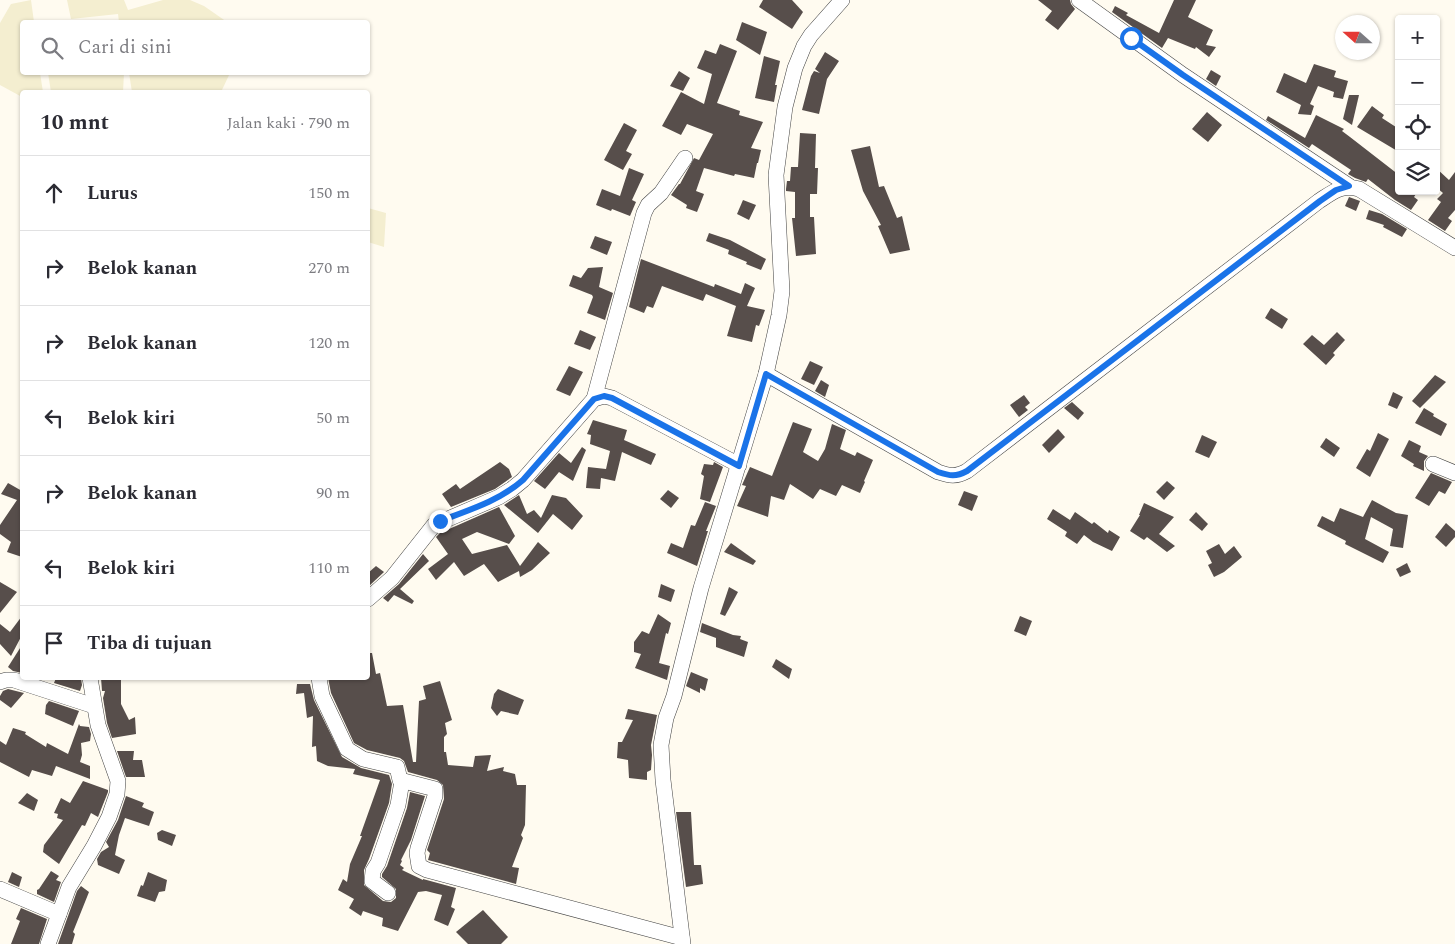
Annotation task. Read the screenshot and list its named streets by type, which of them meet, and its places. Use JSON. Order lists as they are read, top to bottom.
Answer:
{
  "north": "left",
  "page": {
    "map_buttons": ["+", "−"],
    "search": "Cari di sini",
    "heading": ["10 mnt", "Jalan kaki · 790 m"],
    "list": [
      ["Lurus", "150 m"],
      ["Belok kanan", "270 m"],
      ["Belok kanan", "120 m"],
      ["Belok kiri", "50 m"],
      ["Belok kanan", "90 m"],
      ["Belok kiri", "110 m"],
      "Tiba di tujuan"
    ]
  }
}
